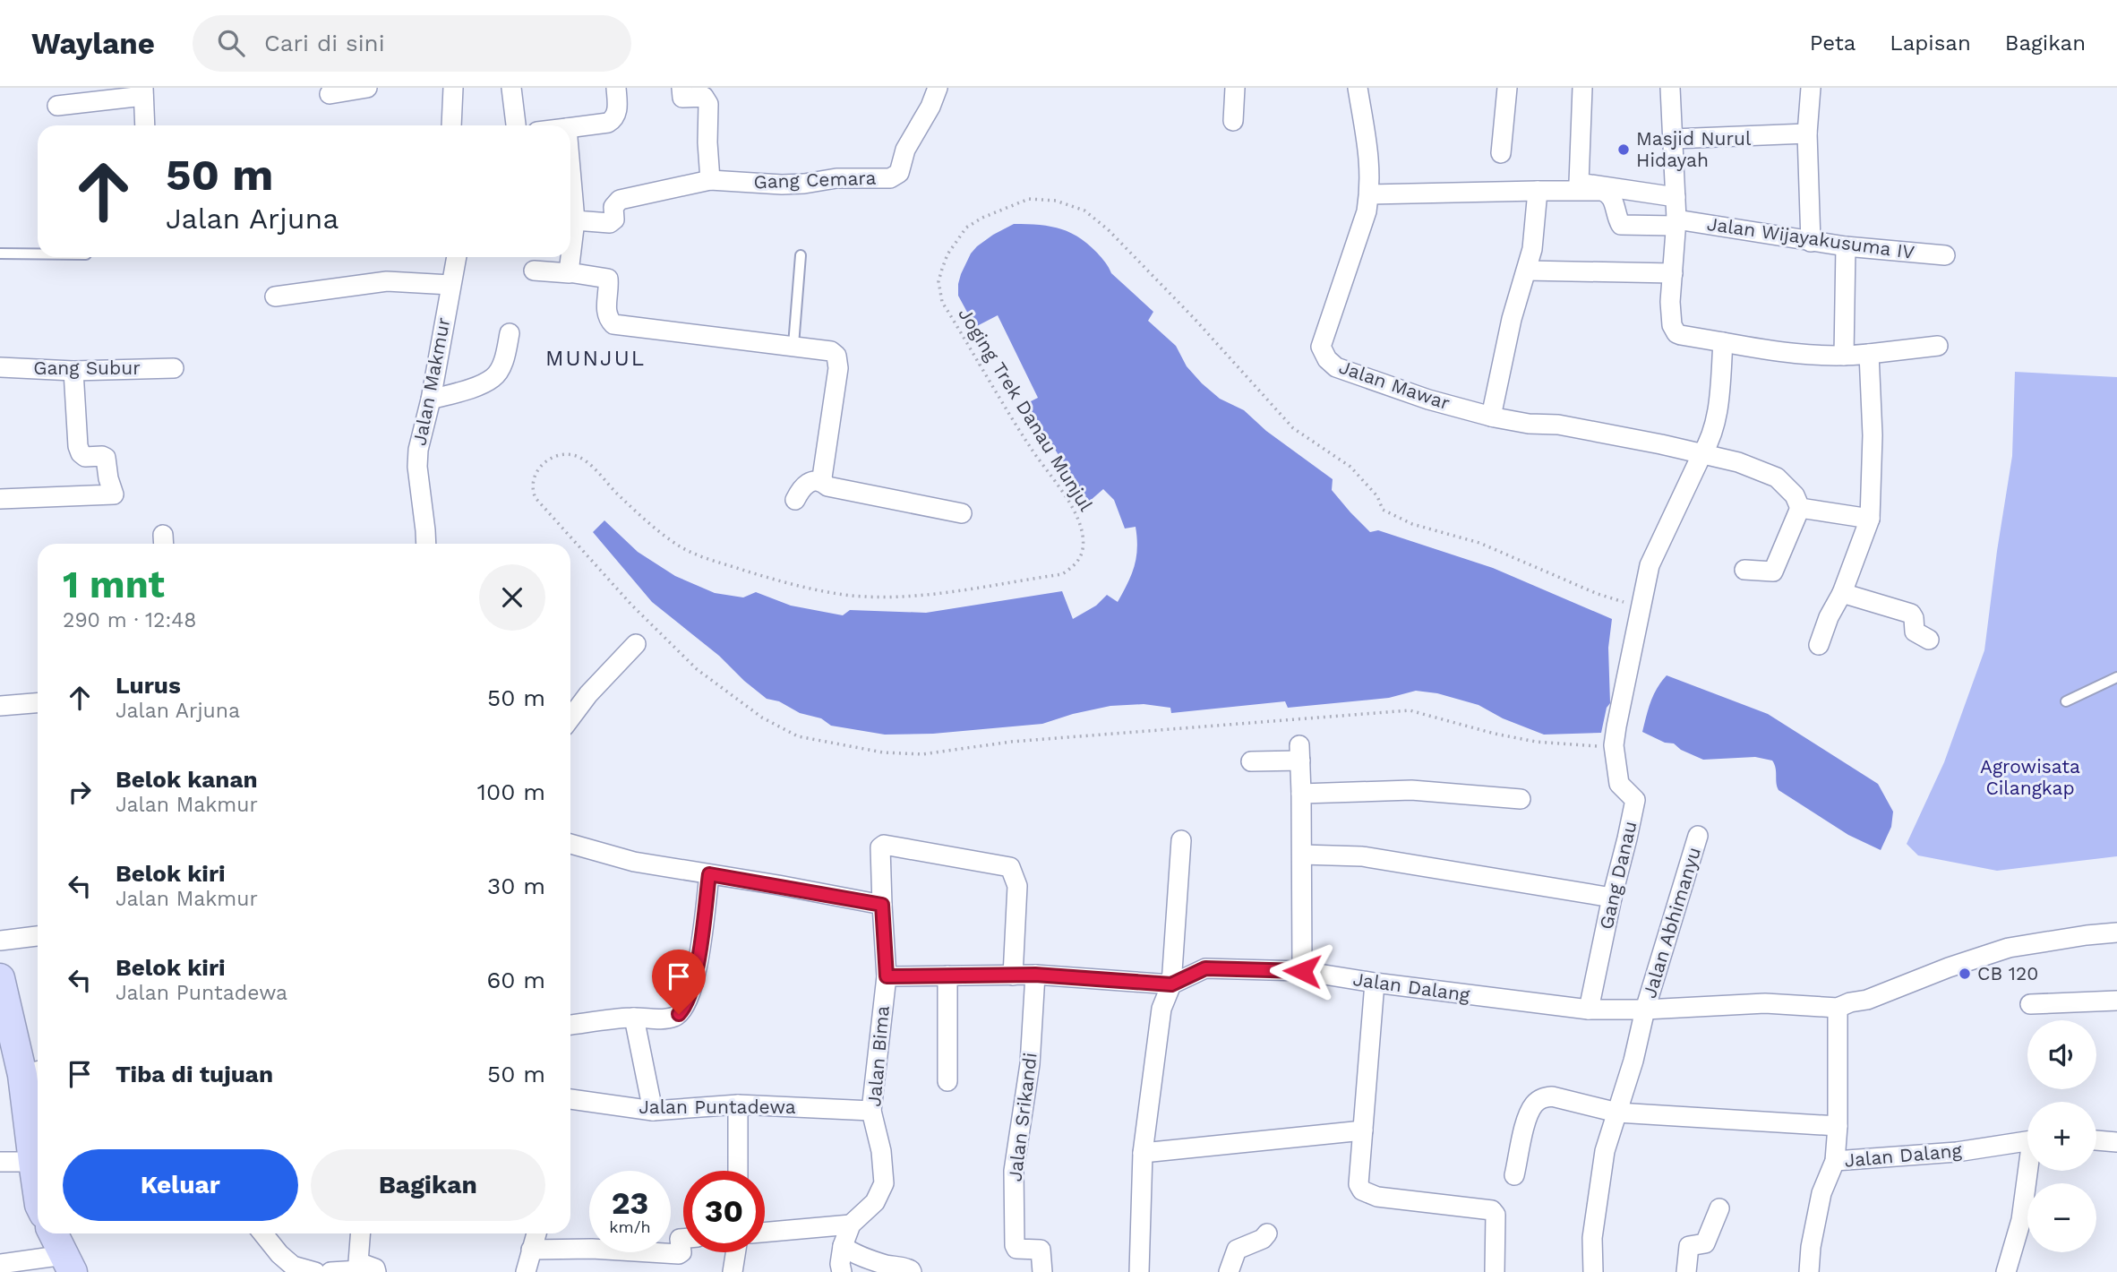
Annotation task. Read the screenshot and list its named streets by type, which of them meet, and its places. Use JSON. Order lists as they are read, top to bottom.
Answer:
{
  "streets": {
    "street": [
      "Gang Cemara",
      "Jalan Wijayakusuma IV",
      "Gang Subur",
      "Jalan Makmur",
      "Jalan Mawar",
      "Gang Danau",
      "Jalan Abhimanyu",
      "Jalan Dalang",
      "Jalan Bima",
      "Jalan Puntadewa",
      "Jalan Srikandi"
    ],
    "path": ["Joging Trek Danau Munjul"]
  },
  "crossings": [
    ["Joging Trek Danau Munjul", "Gang Danau"],
    ["Gang Danau", "Jalan Dalang"],
    ["Jalan Abhimanyu", "Jalan Dalang"],
    ["Jalan Bima", "Jalan Puntadewa"]
  ],
  "districts": ["MUNJUL"],
  "parks": ["Agrowisata Cilangkap"],
  "places": ["Masjid Nurul Hidayah", "CB 120"],
  "page": {
    "header": "Waylane",
    "search": "Cari di sini",
    "nav": ["Peta", "Lapisan", "Bagikan"],
    "turn": ["50 m", "Jalan Arjuna"],
    "heading": ["1 mnt", "290 m · 12:48"],
    "list": [
      {
        "name": "Lurus",
        "note": "Jalan Arjuna",
        "value": "50 m"
      },
      {
        "name": "Belok kanan",
        "note": "Jalan Makmur",
        "value": "100 m"
      },
      {
        "name": "Belok kiri",
        "note": "Jalan Makmur",
        "value": "30 m"
      },
      {
        "name": "Belok kiri",
        "note": "Jalan Puntadewa",
        "value": "60 m"
      },
      {
        "name": "Tiba di tujuan",
        "value": "50 m"
      }
    ],
    "map_buttons": ["+", "−"],
    "buttons": ["Keluar", "Bagikan"],
    "speed": "23 km/h",
    "limit": "30"
  }
}
